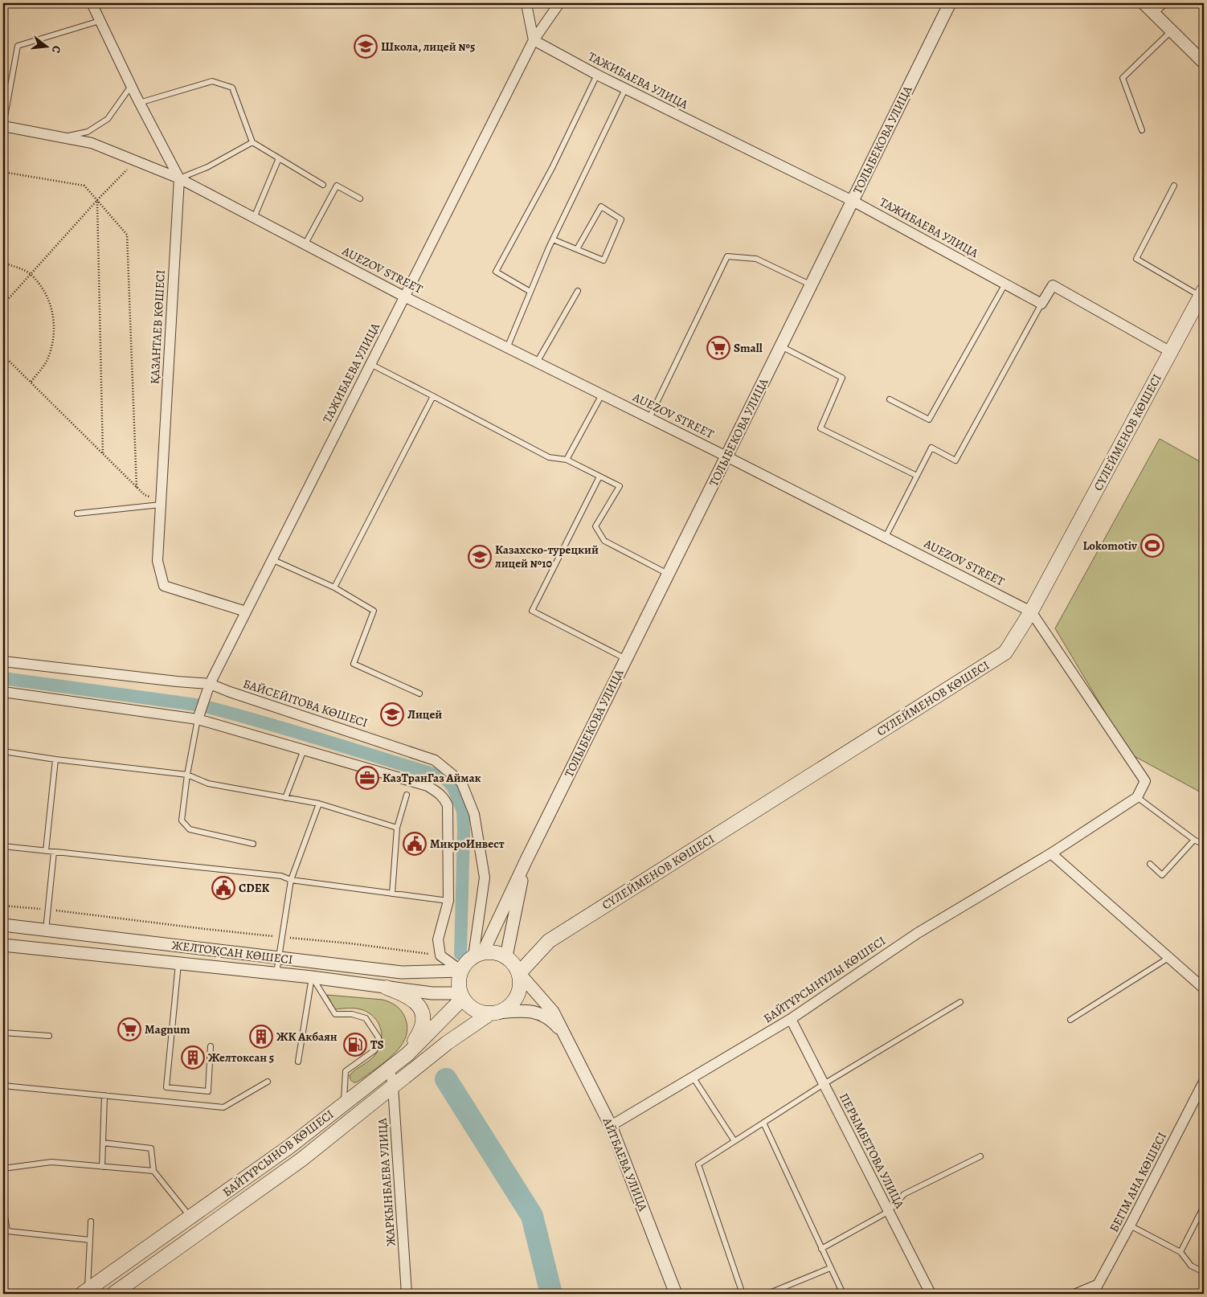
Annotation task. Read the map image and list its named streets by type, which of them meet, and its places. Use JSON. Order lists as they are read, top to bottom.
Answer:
{
  "streets": {
    "main road": ["СҮЛЕЙМЕНОВ КӨШЕСІ", "БАЙТҰРСЫНОВ КӨШЕСІ"],
    "street": [
      "ТАЖИБАЕВА УЛИЦА",
      "ТОЛЫБЕКОВА УЛИЦА",
      "AUEZOV STREET",
      "ҚАЗАНТАЕВ КӨШЕСІ",
      "БАЙСЕЙІТОВА КӨШЕСІ",
      "ЖЕЛТОҚСАН КӨШЕСІ",
      "БАЙТҰРСЫНҰЛЫ КӨШЕСІ",
      "ПЕРЫМБЕТОВА УЛИЦА",
      "АЙТБАЕВА УЛИЦА",
      "ЖАРКЫНБАЕВА УЛИЦА",
      "БЕГІМ АНА КӨШЕСІ"
    ]
  },
  "crossings": [
    ["ТАЖИБАЕВА УЛИЦА", "ТОЛЫБЕКОВА УЛИЦА"],
    ["ТАЖИБАЕВА УЛИЦА", "AUEZOV STREET"],
    ["ТАЖИБАЕВА УЛИЦА", "ҚАЗАНТАЕВ КӨШЕСІ"],
    ["ТАЖИБАЕВА УЛИЦА", "БАЙСЕЙІТОВА КӨШЕСІ"],
    ["ТОЛЫБЕКОВА УЛИЦА", "AUEZOV STREET"],
    ["AUEZOV STREET", "ҚАЗАНТАЕВ КӨШЕСІ"],
    ["AUEZOV STREET", "СҮЛЕЙМЕНОВ КӨШЕСІ"],
    ["СҮЛЕЙМЕНОВ КӨШЕСІ", "БАЙСЕЙІТОВА КӨШЕСІ"],
    ["СҮЛЕЙМЕНОВ КӨШЕСІ", "ЖЕЛТОҚСАН КӨШЕСІ"],
    ["СҮЛЕЙМЕНОВ КӨШЕСІ", "БАЙТҰРСЫНОВ КӨШЕСІ"],
    ["БАЙСЕЙІТОВА КӨШЕСІ", "ЖЕЛТОҚСАН КӨШЕСІ"],
    ["БАЙСЕЙІТОВА КӨШЕСІ", "БАЙТҰРСЫНОВ КӨШЕСІ"],
    ["ЖЕЛТОҚСАН КӨШЕСІ", "БАЙТҰРСЫНОВ КӨШЕСІ"],
    ["БАЙТҰРСЫНҰЛЫ КӨШЕСІ", "ПЕРЫМБЕТОВА УЛИЦА"],
    ["БАЙТҰРСЫНҰЛЫ КӨШЕСІ", "АЙТБАЕВА УЛИЦА"],
    ["БАЙТҰРСЫНОВ КӨШЕСІ", "ЖАРКЫНБАЕВА УЛИЦА"]
  ],
  "places": {
    "school or university": ["Школа, лицей №5", "Казахско-турецкий лицей №10", "Лицей"],
    "supermarket": ["Small", "Magnum"],
    "sports": ["Lokomotiv"],
    "office": ["КазТранГаз Аймак"],
    "public building": ["МикроИнвест", "CDEK"],
    "building": ["ЖК Акбаян", "Желтоксан 5"],
    "fuel station": ["TS"]
  },
  "north": "right"
}
